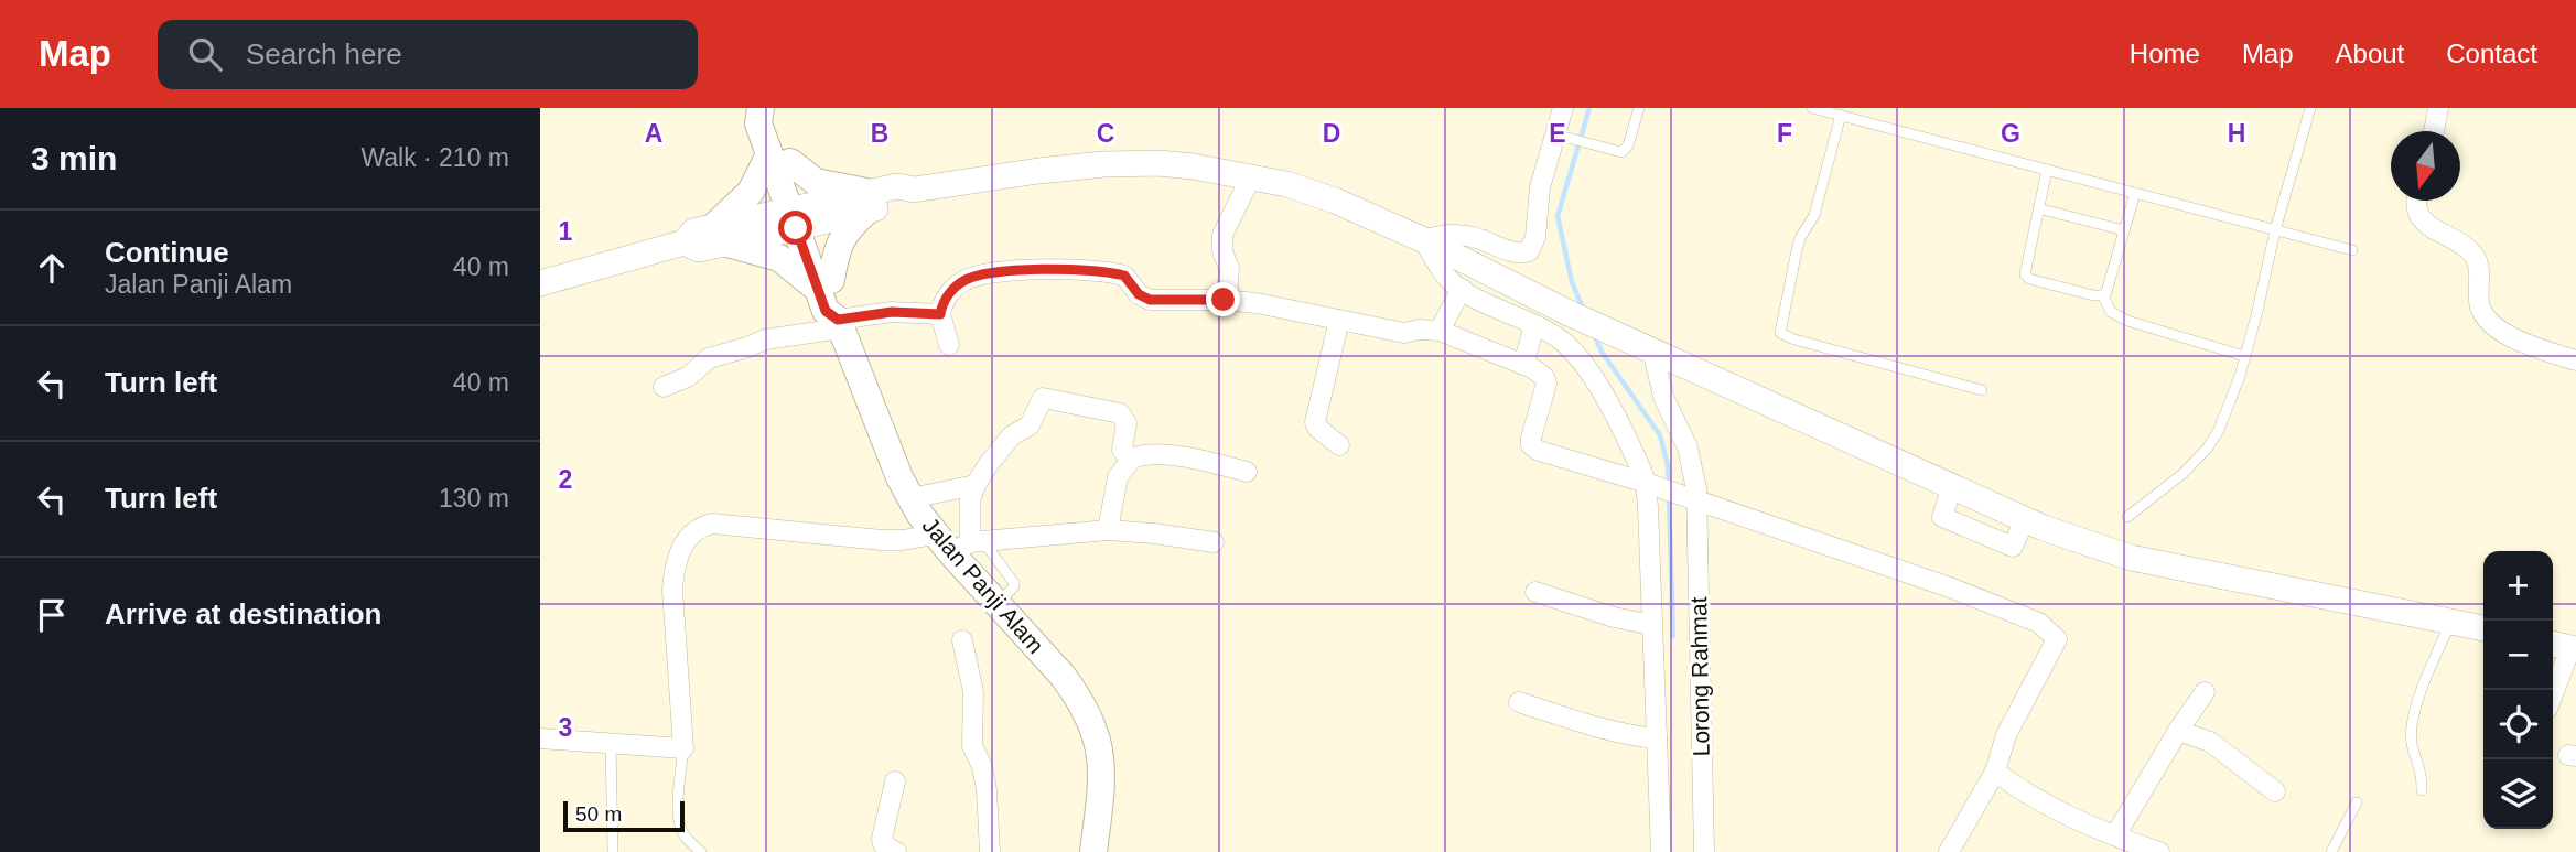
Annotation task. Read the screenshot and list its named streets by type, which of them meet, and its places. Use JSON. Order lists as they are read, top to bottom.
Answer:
{
  "streets": {
    "main road": ["Jalan Panji Alam"],
    "street": ["Lorong Rahmat"]
  },
  "scale_bar": "50 m",
  "north": "bottom",
  "page": {
    "header": "Map",
    "search": "Search here",
    "nav": [
      "Home",
      "Map",
      "About",
      "Contact"
    ],
    "heading": ["3 min", "Walk · 210 m"],
    "list": [
      ["Continue", "Jalan Panji Alam", "40 m"],
      ["Turn left", "40 m"],
      ["Turn left", "130 m"],
      "Arrive at destination"
    ],
    "map_buttons": ["+", "−"],
    "scale": "50 m"
  },
  "grid": {
    "columns": [
      "A",
      "B",
      "C",
      "D",
      "E",
      "F",
      "G",
      "H"
    ],
    "rows": ["1", "2", "3"]
  }
}
